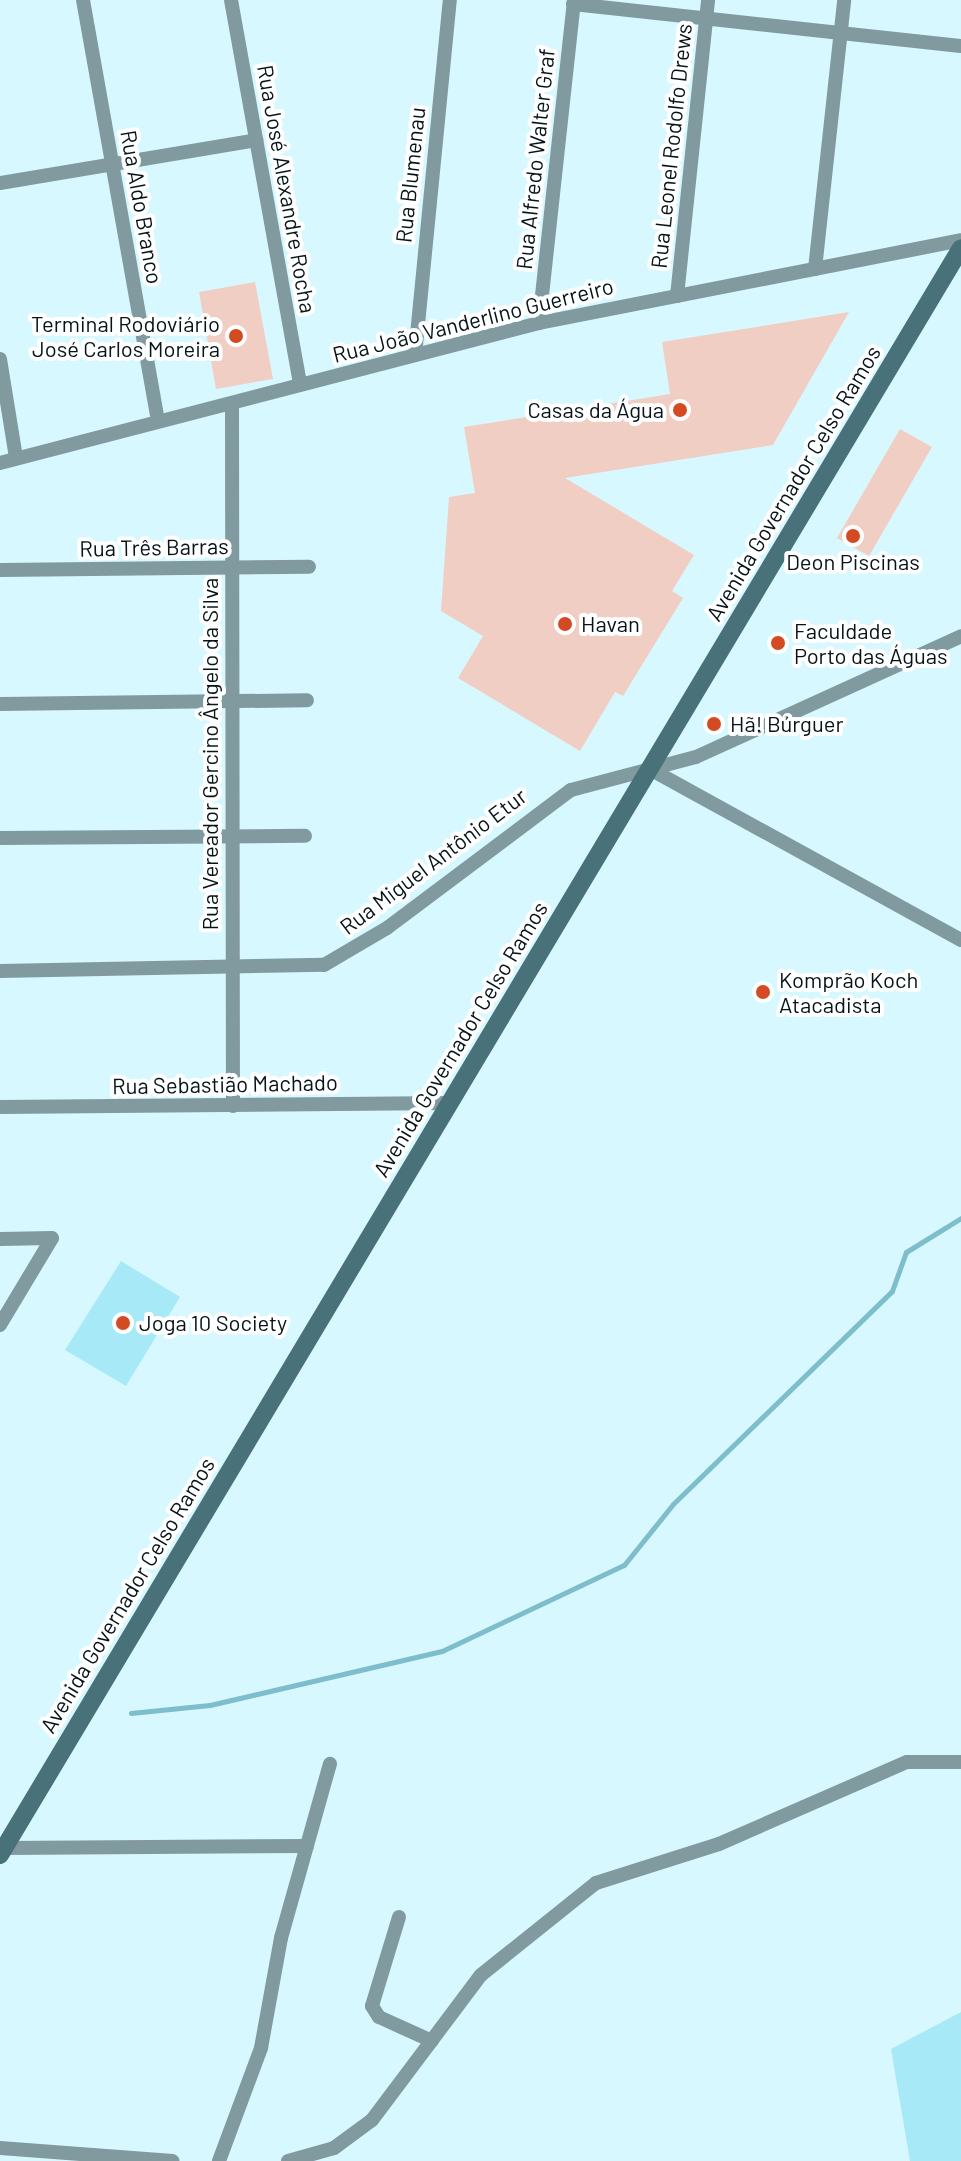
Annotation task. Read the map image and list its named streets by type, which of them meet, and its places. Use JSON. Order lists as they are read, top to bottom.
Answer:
{
  "streets": {
    "main road": ["Avenida Governador Celso Ramos"],
    "street": [
      "Rua Leonel Rodolfo Drews",
      "Rua Alfredo Walter Graf",
      "Rua Blumenau",
      "Rua José Alexandre Rocha",
      "Rua Aldo Branco",
      "Rua João Vanderlino Guerreiro",
      "Rua Três Barras",
      "Rua Vereador Gercino Ângelo da Silva",
      "Rua Miguel Antônio Etur",
      "Rua Sebastião Machado"
    ]
  },
  "crossings": [
    ["Rua Leonel Rodolfo Drews", "Rua João Vanderlino Guerreiro"],
    ["Rua Alfredo Walter Graf", "Rua João Vanderlino Guerreiro"],
    ["Rua Blumenau", "Rua João Vanderlino Guerreiro"],
    ["Rua José Alexandre Rocha", "Rua João Vanderlino Guerreiro"],
    ["Rua Aldo Branco", "Rua João Vanderlino Guerreiro"],
    ["Rua João Vanderlino Guerreiro", "Rua Vereador Gercino Ângelo da Silva"],
    ["Avenida Governador Celso Ramos", "Rua Miguel Antônio Etur"],
    ["Avenida Governador Celso Ramos", "Rua Sebastião Machado"],
    ["Rua Três Barras", "Rua Vereador Gercino Ângelo da Silva"],
    ["Rua Vereador Gercino Ângelo da Silva", "Rua Miguel Antônio Etur"],
    ["Rua Vereador Gercino Ângelo da Silva", "Rua Sebastião Machado"]
  ],
  "places": [
    "Terminal Rodoviário José Carlos Moreira",
    "Casas da Água",
    "Deon Piscinas",
    "Havan",
    "Faculdade Porto das Águas",
    "Hã! Búrguer",
    "Komprão Koch Atacadista",
    "Joga 10 Society"
  ]
}
